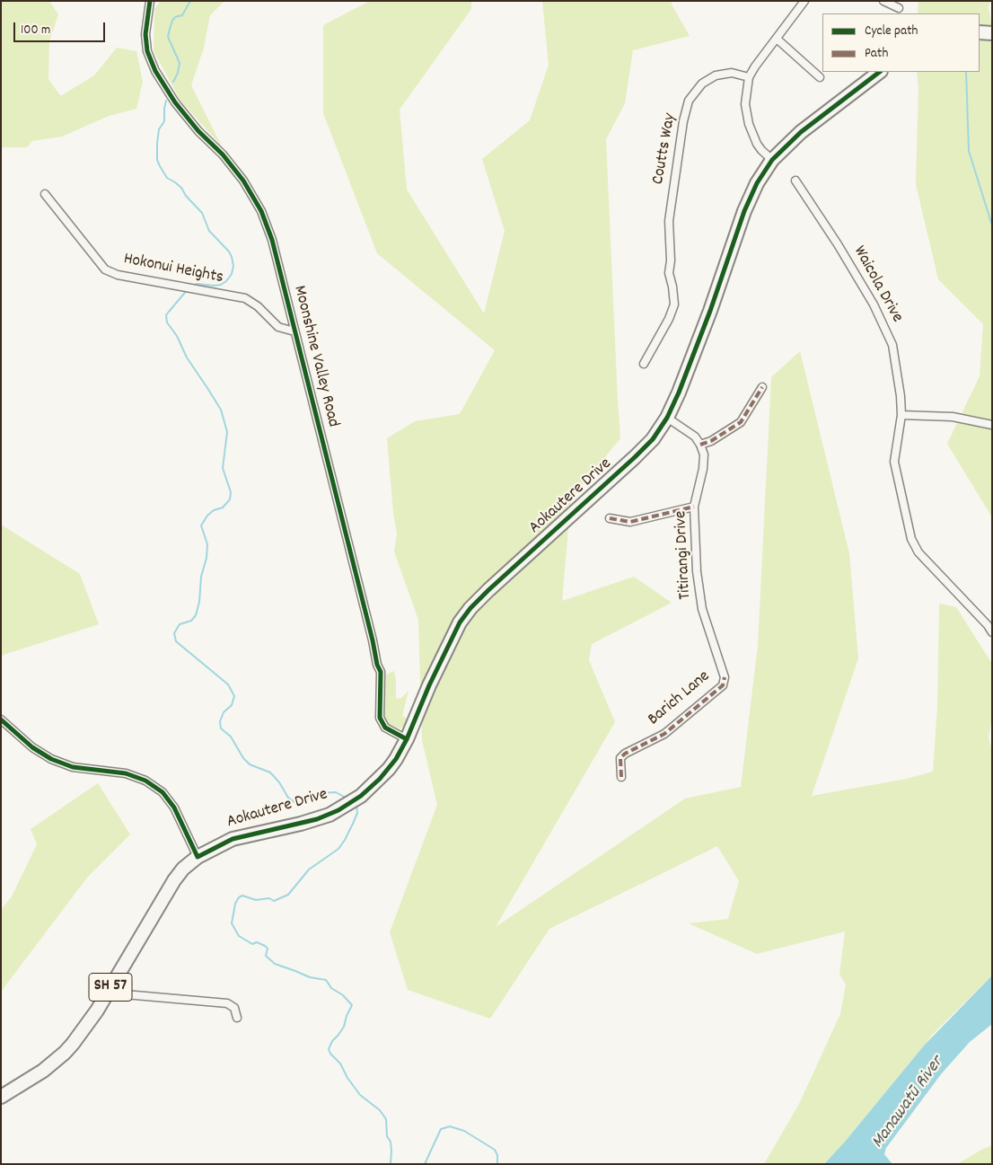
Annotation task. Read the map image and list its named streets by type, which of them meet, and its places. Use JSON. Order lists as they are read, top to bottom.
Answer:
{
  "streets": {
    "highway": ["Aokautere Drive", "SH 57"],
    "street": [
      "Coutts Way",
      "Hokonui Heights",
      "Waicola Drive",
      "Moonshine Valley Road",
      "Titirangi Drive",
      "Barich Lane"
    ]
  },
  "crossings": [
    ["Hokonui Heights", "Moonshine Valley Road"],
    ["Moonshine Valley Road", "Aokautere Drive"],
    ["Titirangi Drive", "Barich Lane"]
  ],
  "water": ["Manawatū River"],
  "legend": ["Cycle path", "Path"],
  "scale_bar": "100 m"
}
